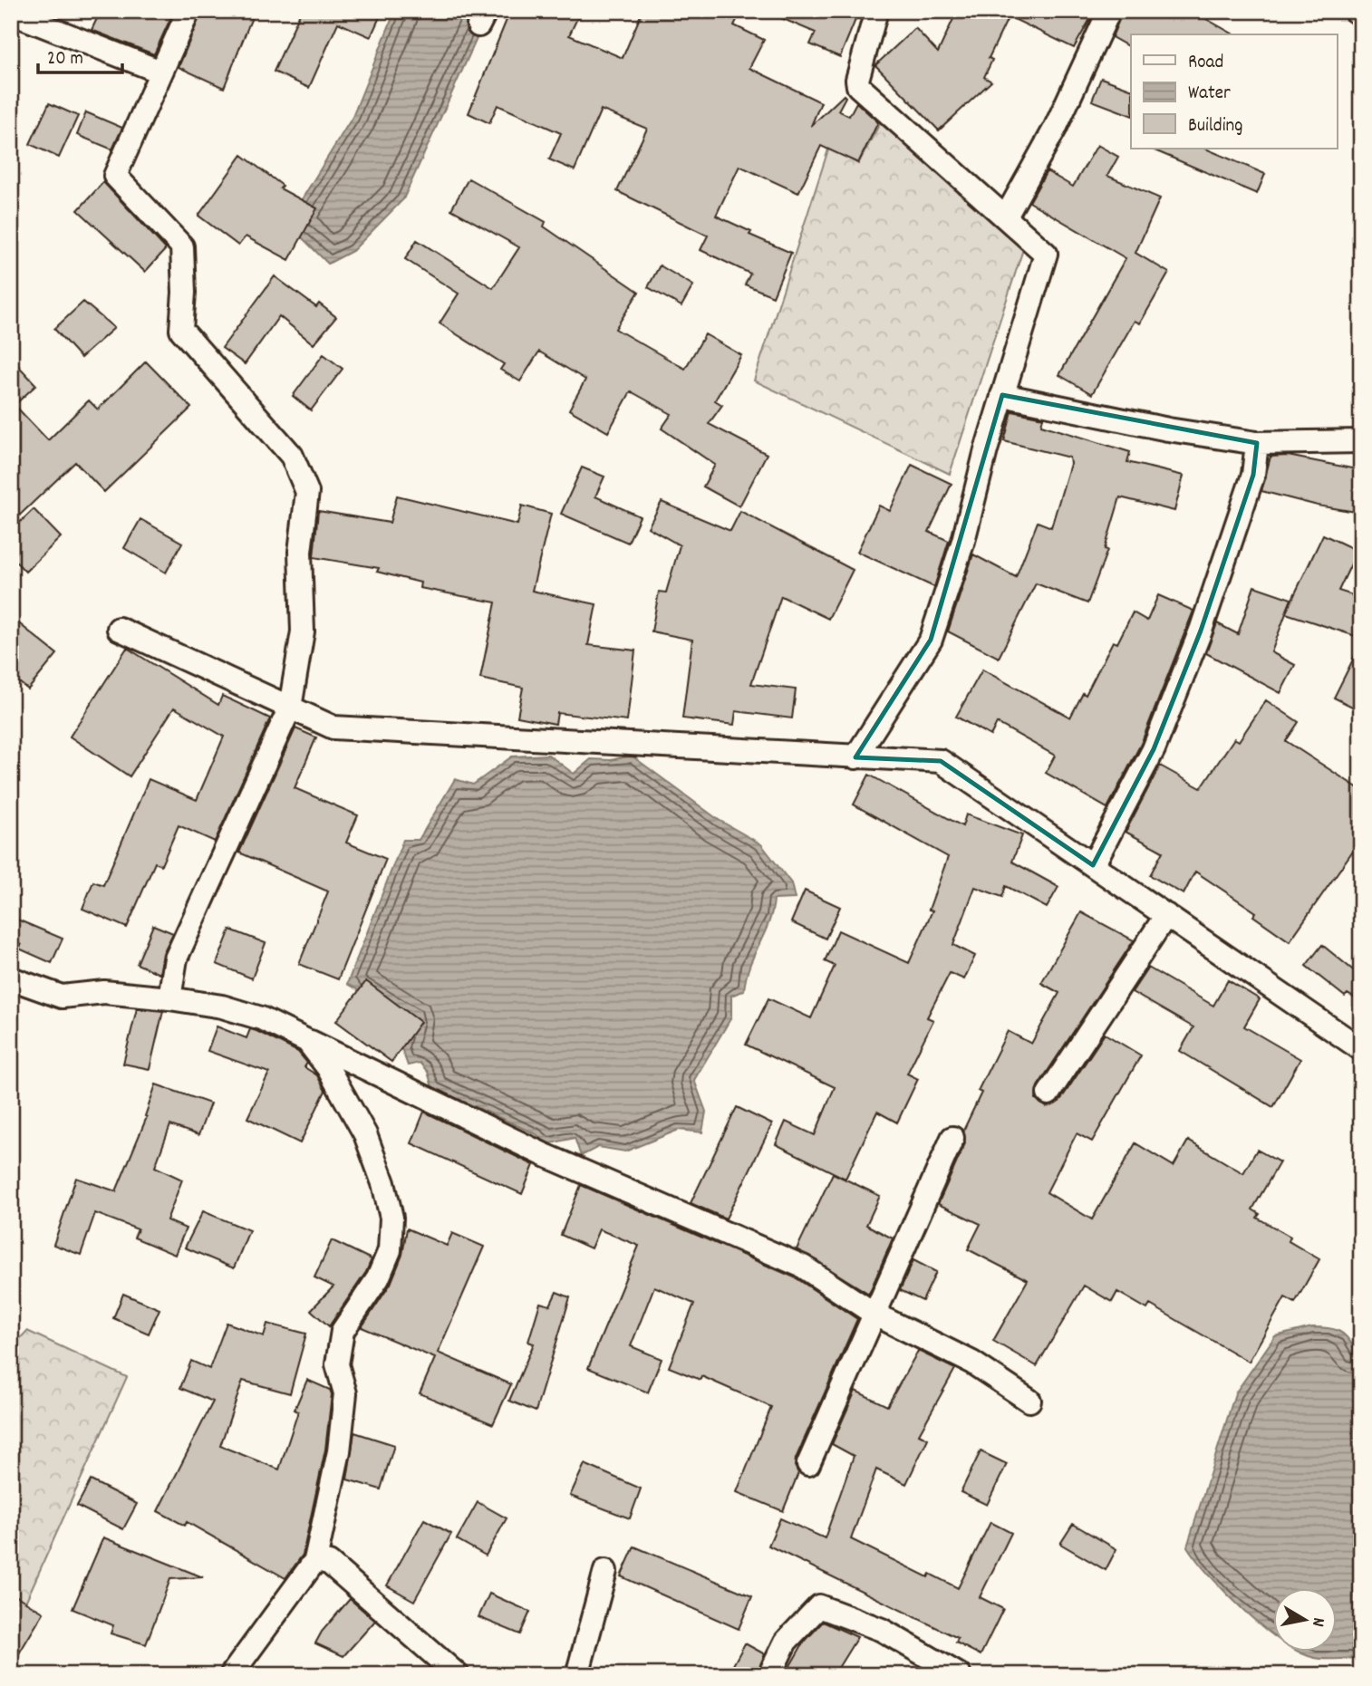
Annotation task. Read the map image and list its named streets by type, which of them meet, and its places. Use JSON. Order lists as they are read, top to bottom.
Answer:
{
  "legend": ["Road", "Water", "Building"],
  "scale_bar": "20 m",
  "north": "right"
}
